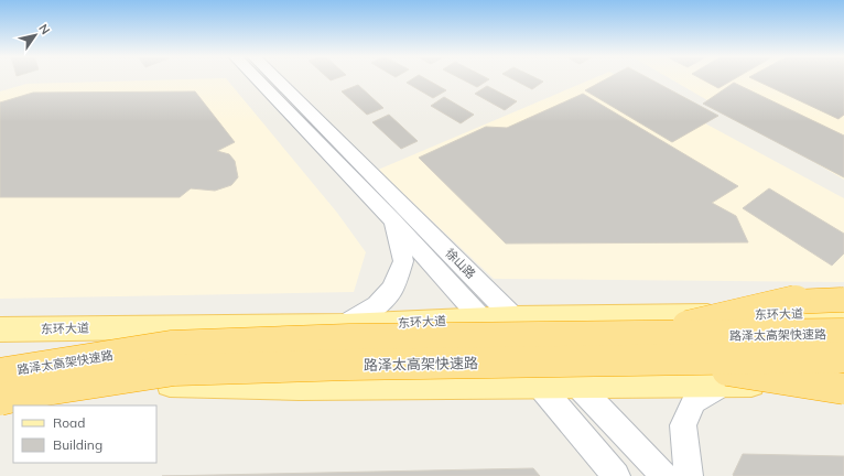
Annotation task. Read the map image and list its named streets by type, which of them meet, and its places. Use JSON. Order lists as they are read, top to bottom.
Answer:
{
  "streets": {
    "highway": ["路泽太高架快速路"],
    "main road": ["徐山路", "东环大道"]
  },
  "crossings": [
    ["徐山路", "东环大道"]
  ],
  "legend": ["Road", "Building"],
  "north": "top right"
}
